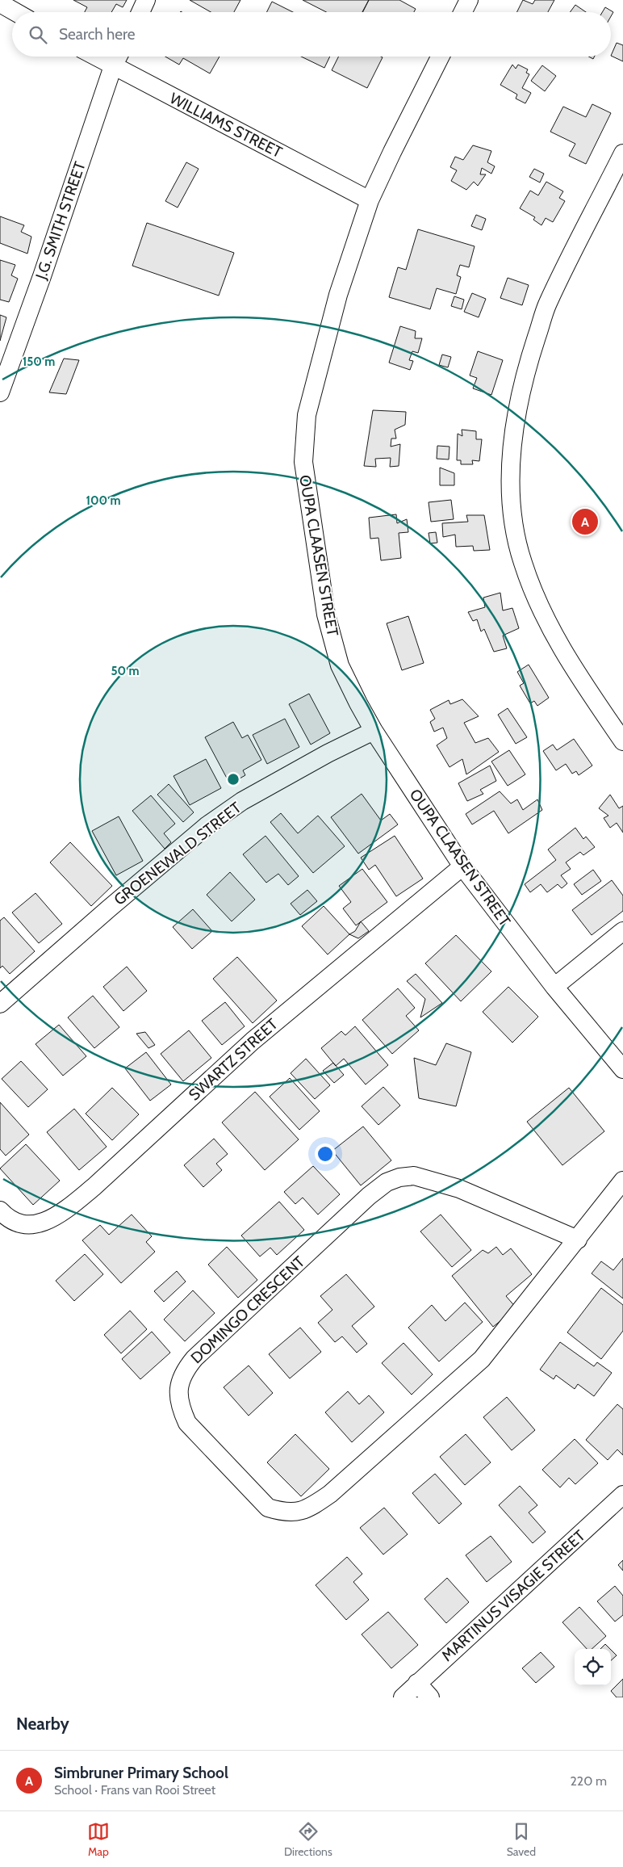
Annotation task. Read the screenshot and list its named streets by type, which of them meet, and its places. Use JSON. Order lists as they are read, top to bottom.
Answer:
{
  "streets": {
    "street": [
      "WILLIAMS STREET",
      "J.G. SMITH STREET",
      "OUPA CLAASEN STREET",
      "GROENEWALD STREET",
      "SWARTZ STREET",
      "DOMINGO CRESCENT",
      "MARTINUS VISAGIE STREET"
    ]
  },
  "crossings": [
    ["WILLIAMS STREET", "J.G. SMITH STREET"],
    ["WILLIAMS STREET", "OUPA CLAASEN STREET"],
    ["OUPA CLAASEN STREET", "GROENEWALD STREET"],
    ["OUPA CLAASEN STREET", "SWARTZ STREET"]
  ],
  "page": {
    "search": "Search here",
    "pins": "A",
    "heading": "Nearby",
    "list": [
      {
        "mark": "A",
        "name": "Simbruner Primary School",
        "note": "School · Frans van Rooi Street",
        "value": "220 m"
      }
    ],
    "nav": ["Map", "Directions", "Saved"]
  },
  "rings": ["150 m", "100 m", "50 m"]
}
